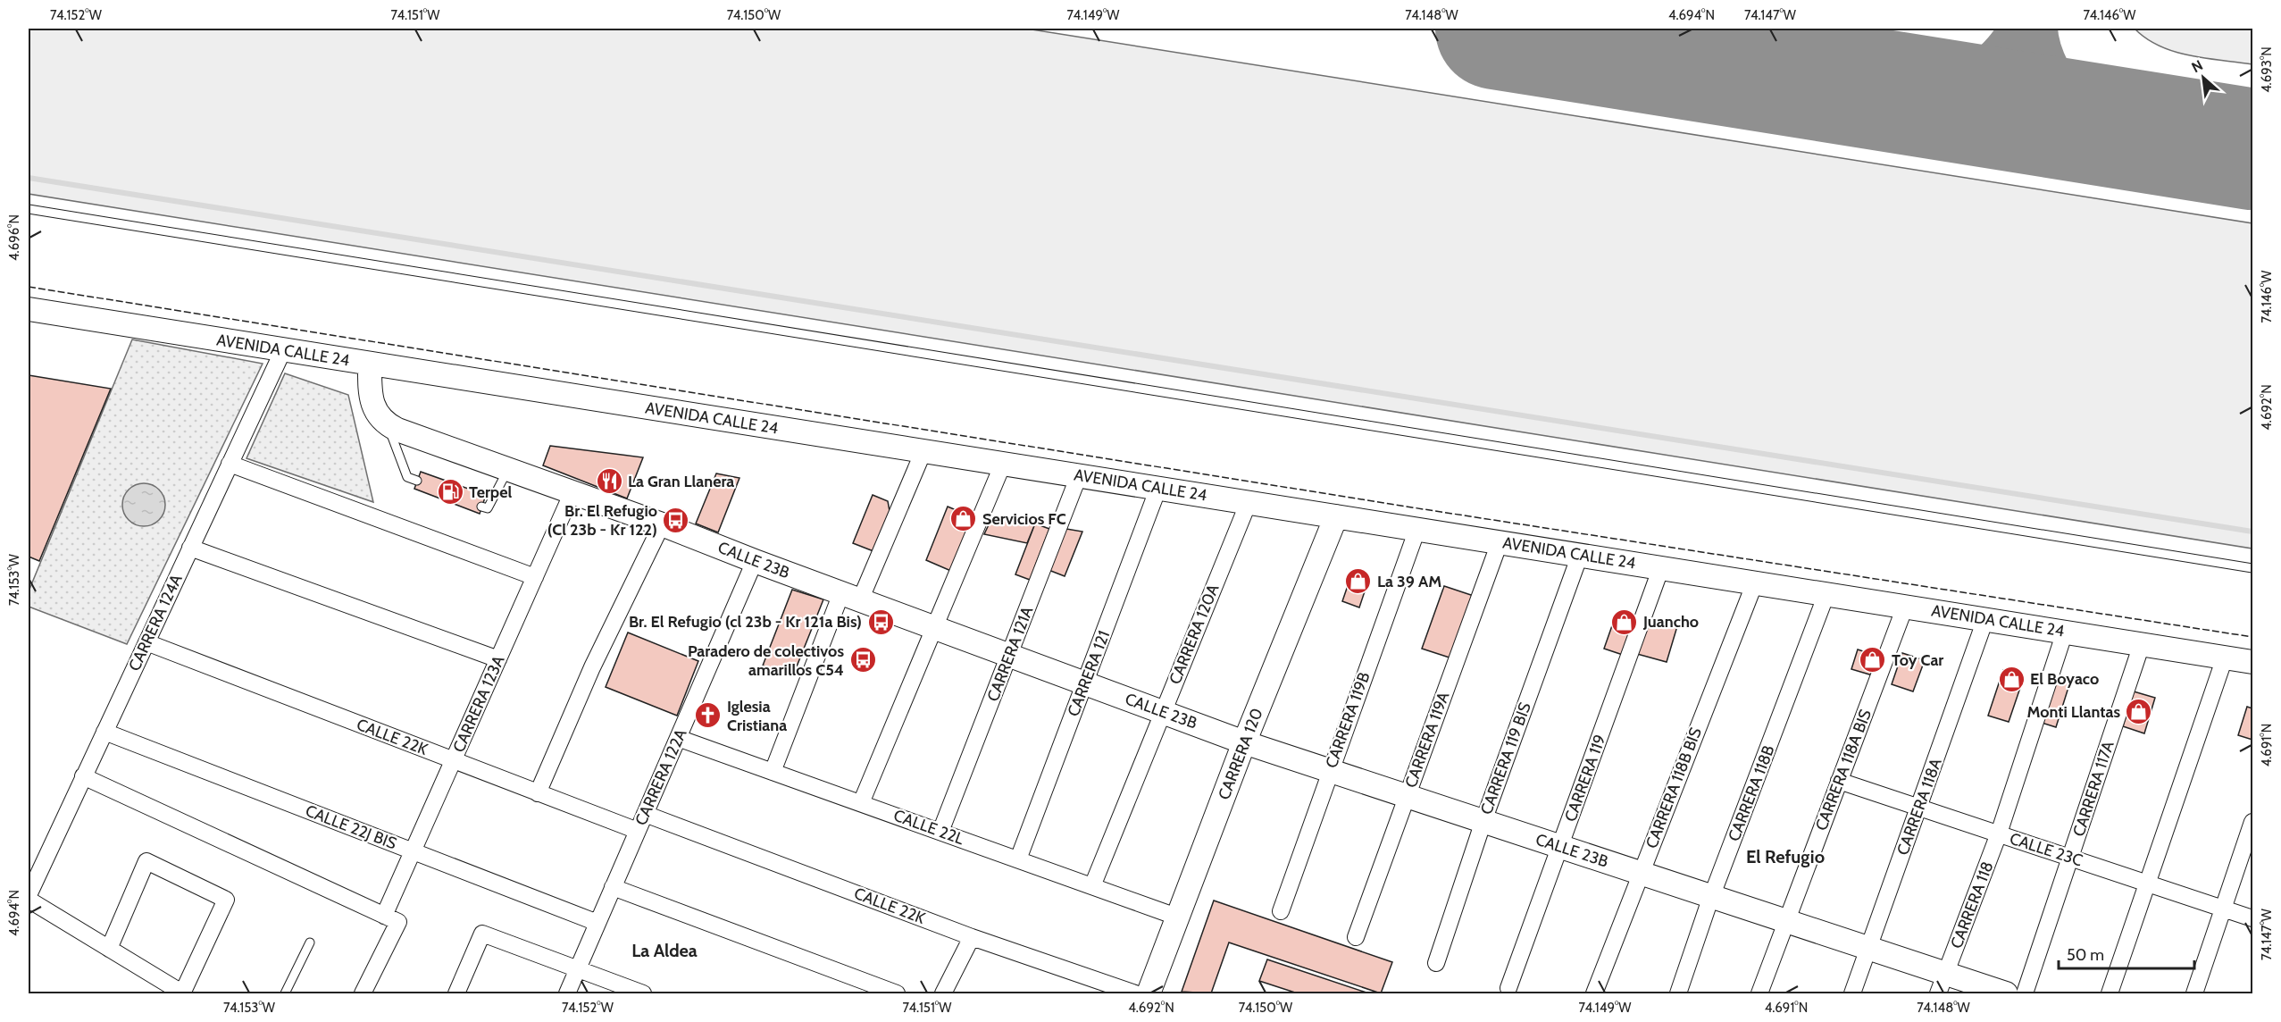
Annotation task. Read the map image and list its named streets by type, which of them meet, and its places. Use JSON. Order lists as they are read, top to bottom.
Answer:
{
  "streets": {
    "street": [
      "AVENIDA CALLE 24",
      "CALLE 23B",
      "CARRERA 124A",
      "CARRERA 120A",
      "CARRERA 121A",
      "CARRERA 121",
      "CARRERA 123A",
      "CARRERA 119B",
      "CALLE 22K",
      "CARRERA 119A",
      "CARRERA 120",
      "CARRERA 119 BIS",
      "CARRERA 118A BIS",
      "CARRERA 122A",
      "CARRERA 119",
      "CARRERA 118B BIS",
      "CARRERA 117A",
      "CARRERA 118B",
      "CARRERA 118A",
      "CALLE 22J BIS",
      "CALLE 22L",
      "CALLE 23C",
      "CARRERA 118"
    ]
  },
  "crossings": [
    ["AVENIDA CALLE 24", "CARRERA 124A"],
    ["AVENIDA CALLE 24", "CARRERA 120A"],
    ["AVENIDA CALLE 24", "CARRERA 121A"],
    ["AVENIDA CALLE 24", "CARRERA 121"],
    ["AVENIDA CALLE 24", "CARRERA 119B"],
    ["AVENIDA CALLE 24", "CARRERA 119A"],
    ["AVENIDA CALLE 24", "CARRERA 120"],
    ["AVENIDA CALLE 24", "CARRERA 119 BIS"],
    ["AVENIDA CALLE 24", "CARRERA 118A BIS"],
    ["AVENIDA CALLE 24", "CARRERA 119"],
    ["AVENIDA CALLE 24", "CARRERA 118B BIS"],
    ["AVENIDA CALLE 24", "CARRERA 117A"],
    ["AVENIDA CALLE 24", "CARRERA 118B"],
    ["AVENIDA CALLE 24", "CARRERA 118A"],
    ["AVENIDA CALLE 24", "CARRERA 118"],
    ["CALLE 23B", "CARRERA 120A"],
    ["CALLE 23B", "CARRERA 121A"],
    ["CALLE 23B", "CARRERA 121"],
    ["CALLE 23B", "CARRERA 123A"],
    ["CALLE 23B", "CARRERA 119B"],
    ["CALLE 23B", "CARRERA 119A"],
    ["CALLE 23B", "CARRERA 120"],
    ["CALLE 23B", "CARRERA 119 BIS"],
    ["CALLE 23B", "CARRERA 118A BIS"],
    ["CALLE 23B", "CARRERA 122A"],
    ["CALLE 23B", "CARRERA 119"],
    ["CALLE 23B", "CARRERA 118B BIS"],
    ["CALLE 23B", "CARRERA 118B"],
    ["CALLE 23B", "CARRERA 118A"],
    ["CALLE 23B", "CARRERA 118"],
    ["CARRERA 124A", "CALLE 22K"],
    ["CARRERA 124A", "CALLE 22J BIS"],
    ["CARRERA 120A", "CALLE 22L"],
    ["CARRERA 121A", "CALLE 22L"],
    ["CARRERA 121", "CALLE 22L"],
    ["CARRERA 123A", "CALLE 22K"],
    ["CARRERA 123A", "CALLE 22J BIS"],
    ["CALLE 22K", "CARRERA 122A"],
    ["CARRERA 120", "CALLE 22L"],
    ["CARRERA 118A BIS", "CALLE 23C"],
    ["CARRERA 122A", "CALLE 22J BIS"],
    ["CARRERA 122A", "CALLE 22L"],
    ["CARRERA 117A", "CALLE 23C"],
    ["CARRERA 118A", "CALLE 23C"],
    ["CALLE 23C", "CARRERA 118"]
  ],
  "districts": ["El Refugio", "La Aldea"],
  "places": {
    "restaurant": ["La Gran Llanera"],
    "fuel station": ["Terpel"],
    "shop": [
      "Servicios FC",
      "La 39 AM",
      "Juancho",
      "Toy Car",
      "El Boyaco",
      "Monti Llantas"
    ],
    "bus stop": ["Br. El Refugio (Cl 23b - Kr 122)", "Br. El Refugio (cl 23b - Kr 121a Bis)", "Paradero de colectivos amarillos C54"],
    "church": ["Iglesia Cristiana"]
  },
  "scale_bar": "50 m",
  "north": "top left",
  "coordinates": [
    "74.152°W",
    "74.151°W",
    "74.150°W",
    "74.149°W",
    "74.148°W",
    "4.694°N",
    "74.147°W",
    "74.146°W",
    "4.693°N",
    "4.696°N",
    "4.692°N",
    "74.153°W",
    "4.691°N"
  ]
}
